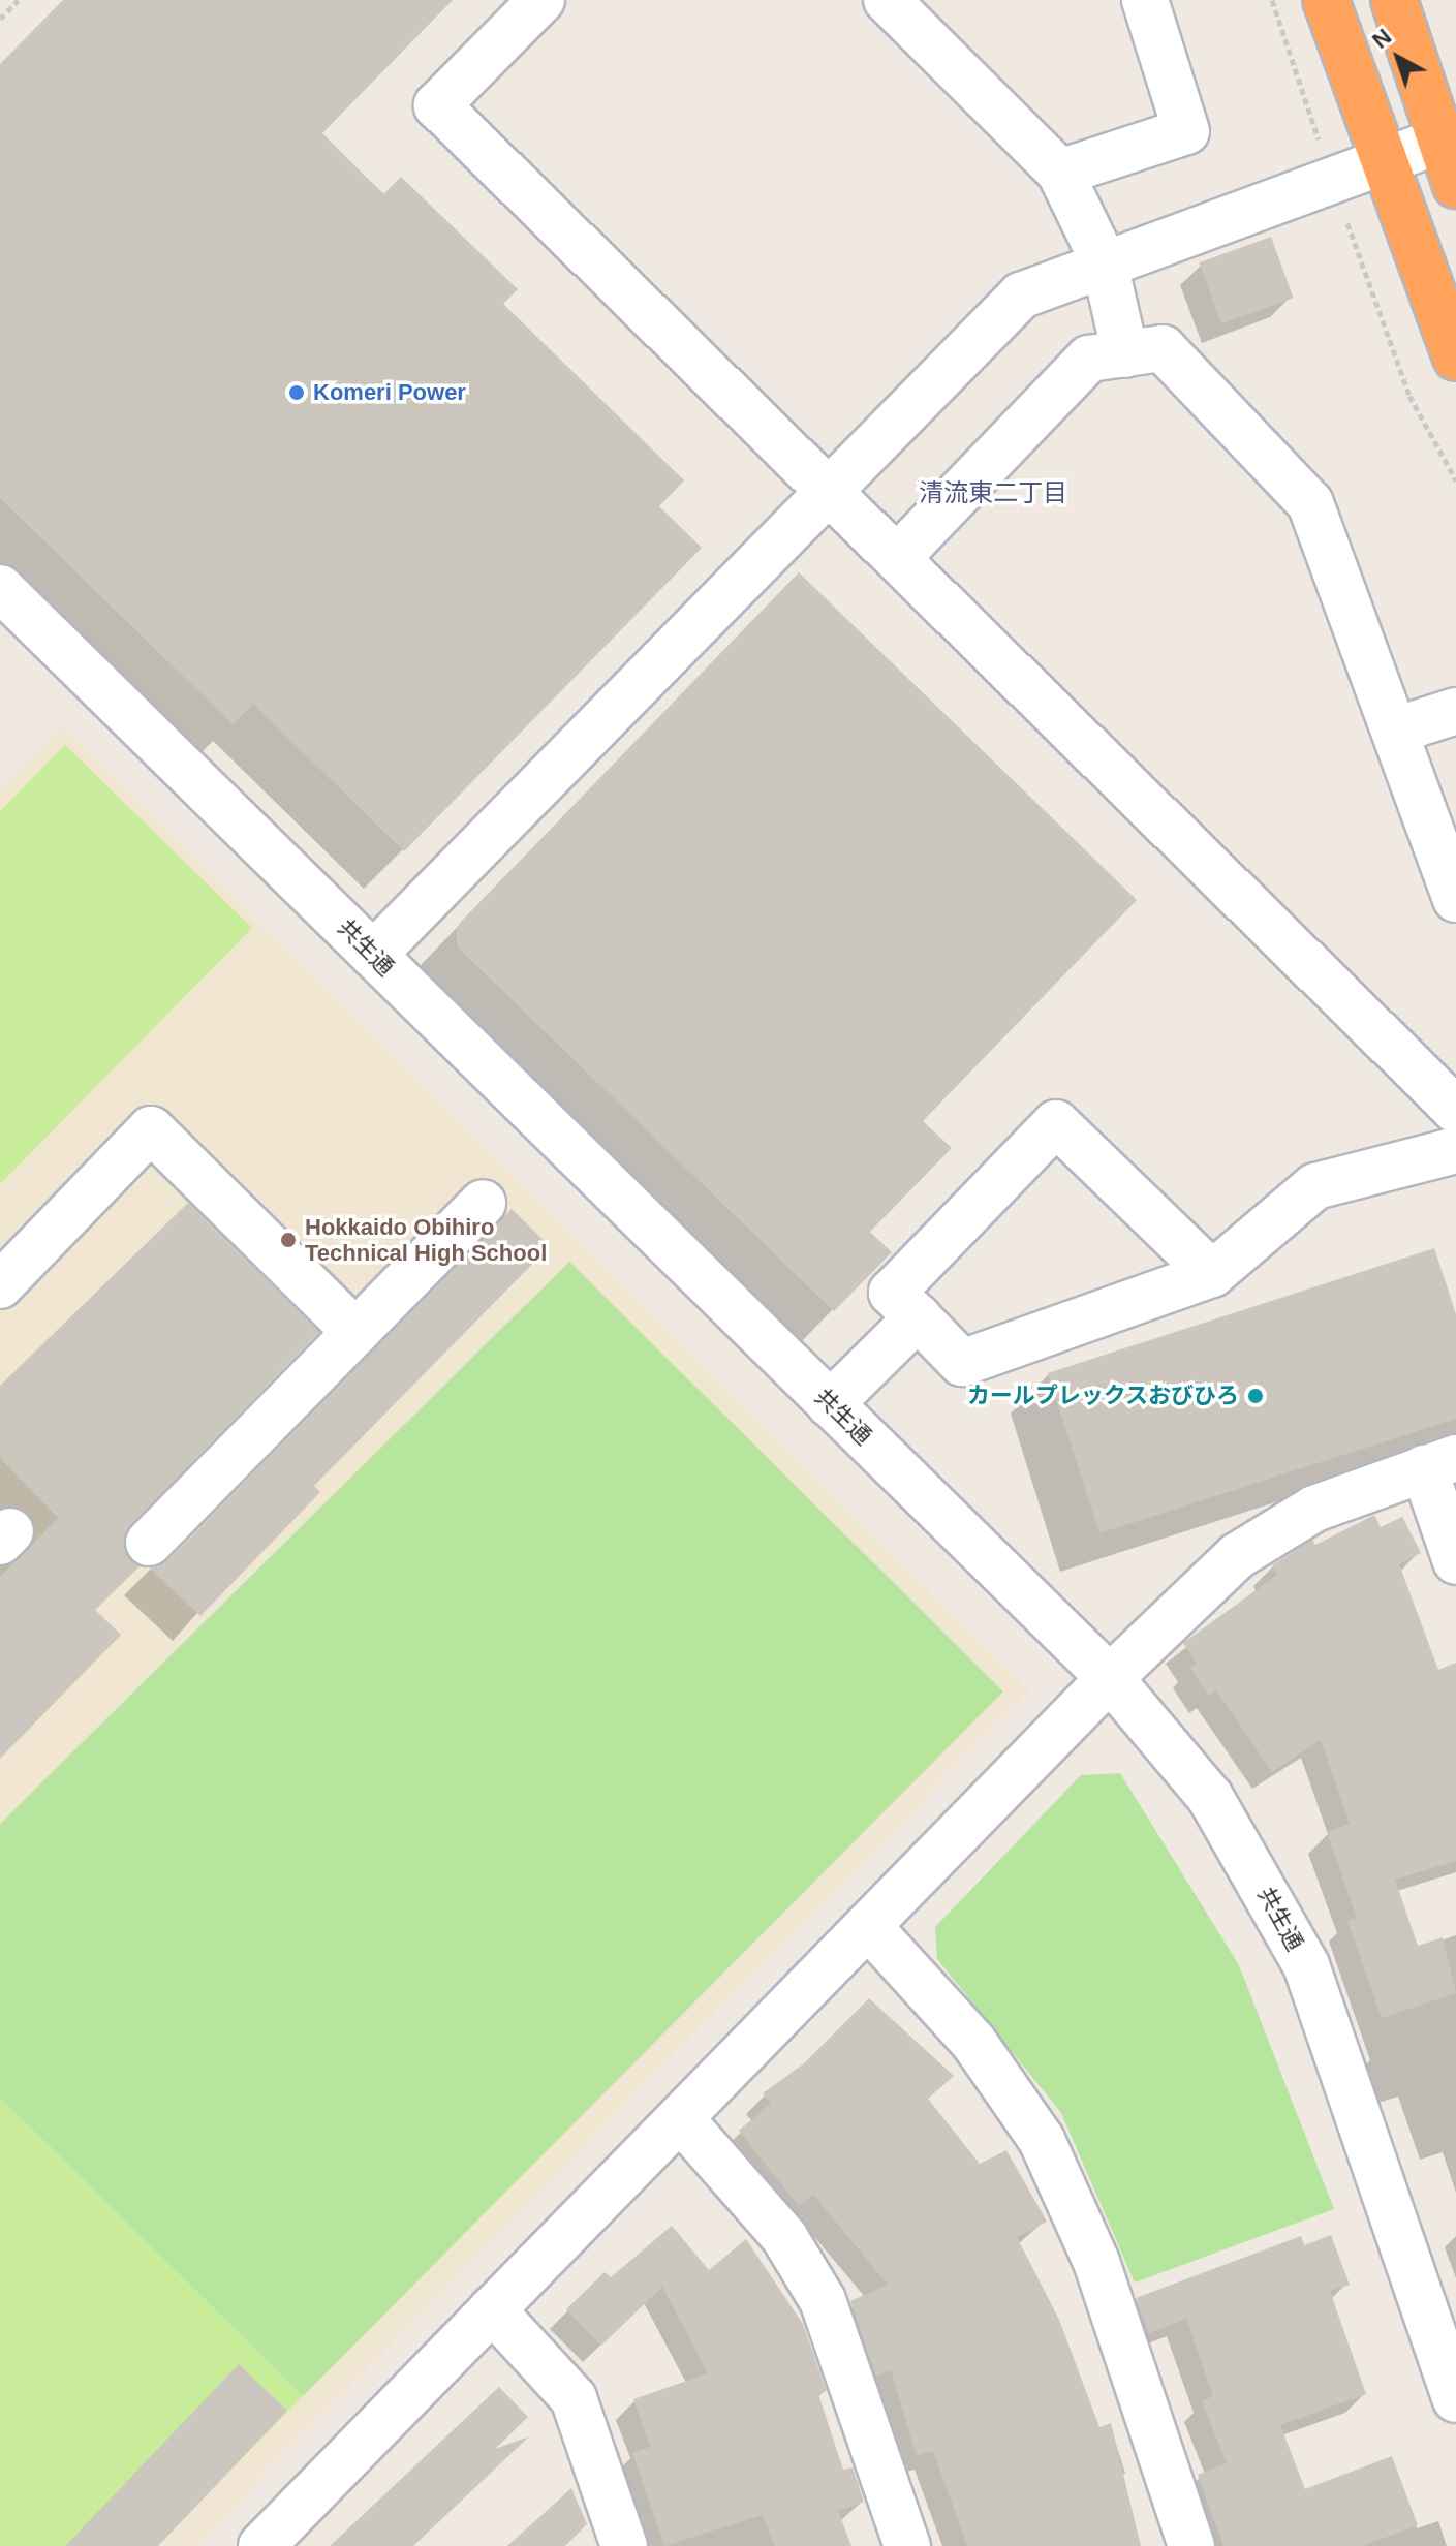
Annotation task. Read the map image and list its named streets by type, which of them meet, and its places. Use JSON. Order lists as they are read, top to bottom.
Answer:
{
  "streets": {
    "street": ["共生通"]
  },
  "districts": ["清流東二丁目"],
  "places": ["Komeri Power", "Hokkaido Obihiro Technical High School", "カールプレックスおびひろ"],
  "north": "top left"
}
